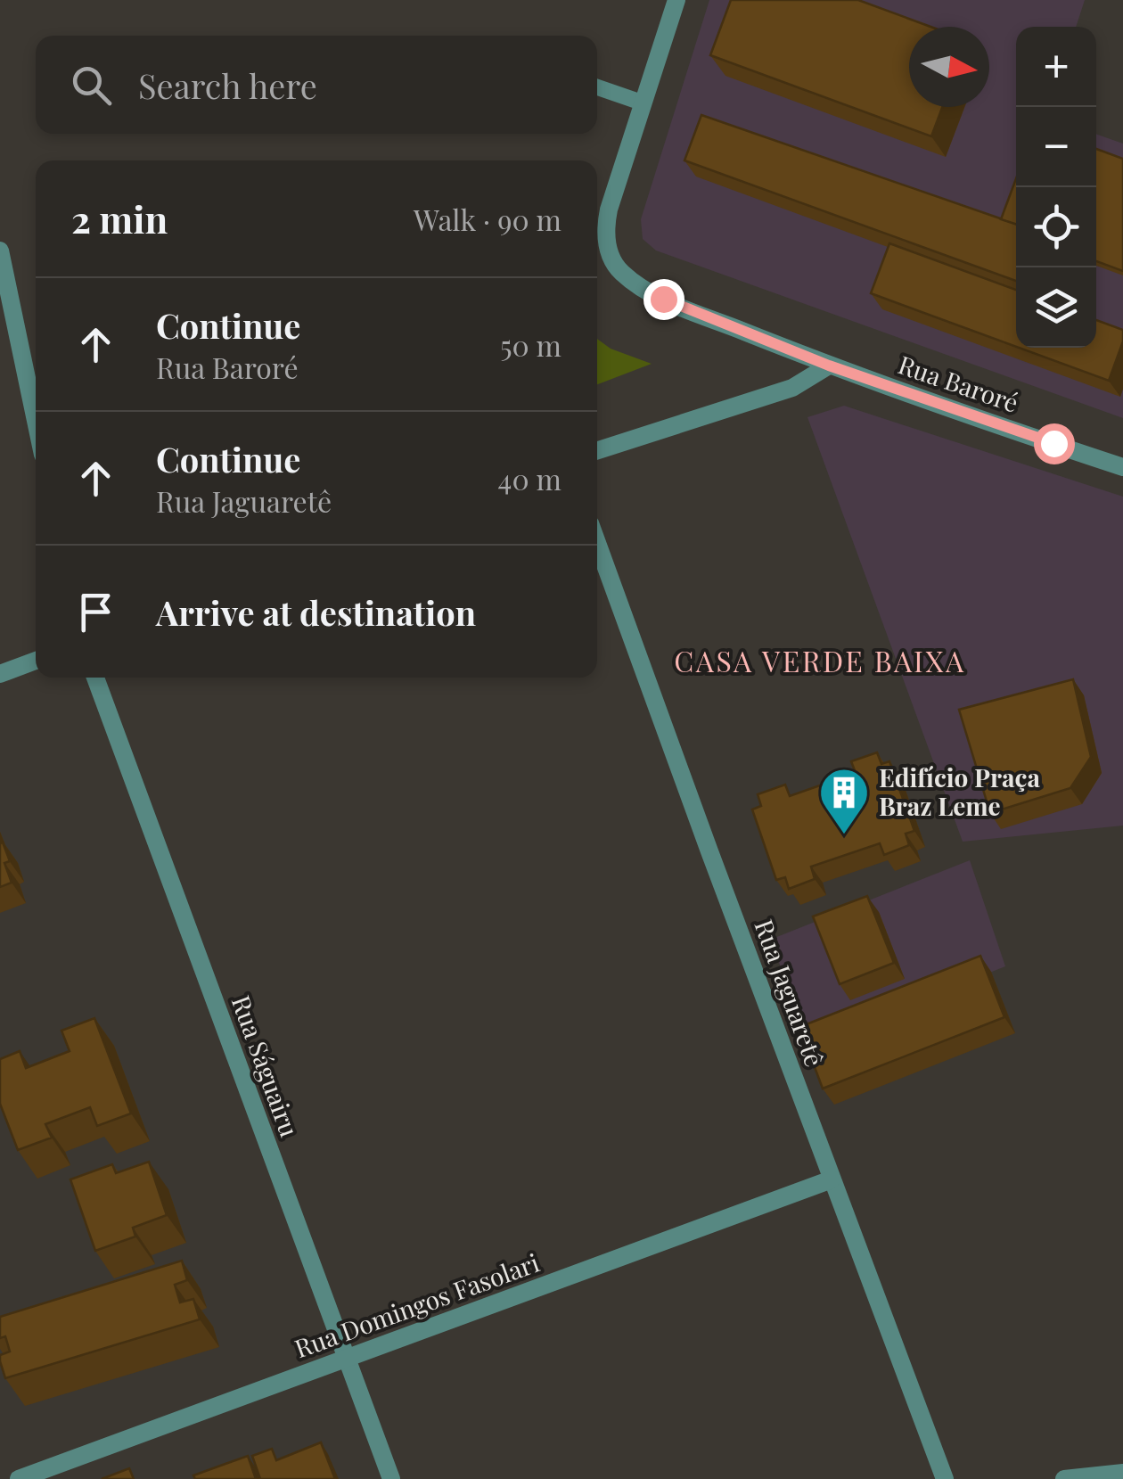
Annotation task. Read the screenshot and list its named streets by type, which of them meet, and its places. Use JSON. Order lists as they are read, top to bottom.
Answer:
{
  "streets": {
    "street": [
      "Rua Baroré",
      "Rua Jaguaretê",
      "Rua Ságuairu",
      "Rua Domingos Fasolari"
    ]
  },
  "crossings": [
    ["Rua Jaguaretê", "Rua Domingos Fasolari"],
    ["Rua Ságuairu", "Rua Domingos Fasolari"]
  ],
  "districts": ["CASA VERDE BAIXA"],
  "places": {
    "building": ["Edifício Praça Braz Leme"]
  },
  "north": "right",
  "page": {
    "map_buttons": ["+", "−"],
    "search": "Search here",
    "heading": ["2 min", "Walk · 90 m"],
    "list": [
      ["Continue", "Rua Baroré", "50 m"],
      ["Continue", "Rua Jaguaretê", "40 m"],
      "Arrive at destination"
    ]
  }
}
